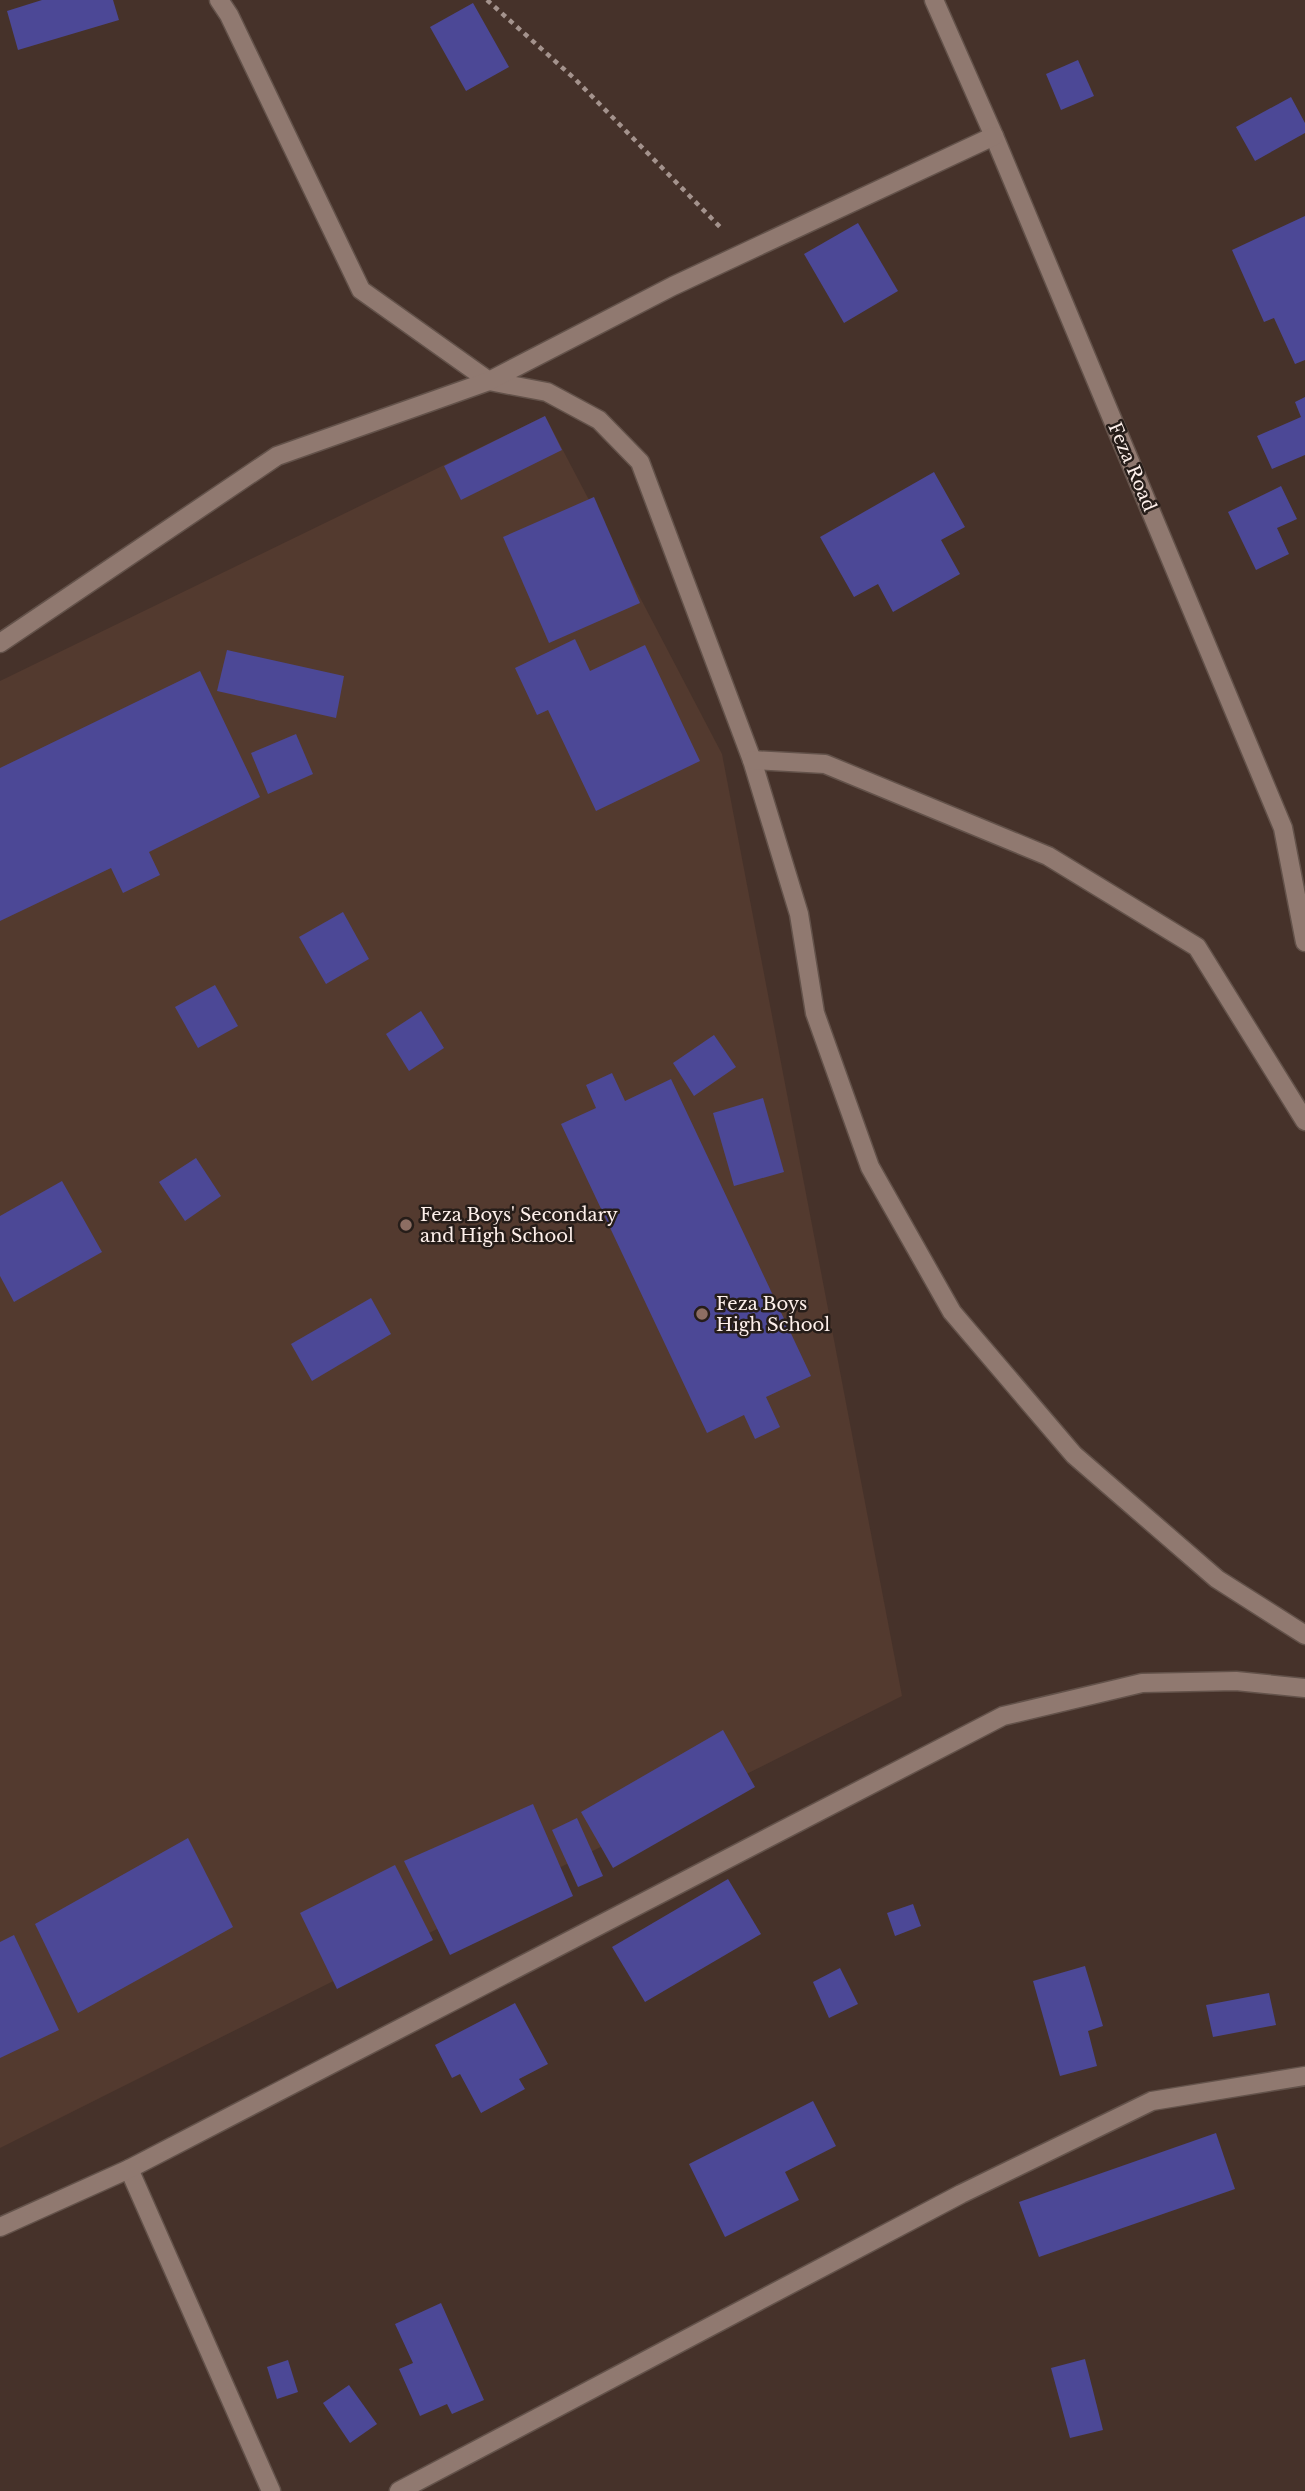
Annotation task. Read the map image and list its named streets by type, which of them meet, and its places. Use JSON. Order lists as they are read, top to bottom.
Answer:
{
  "streets": {
    "street": ["Feza Road"]
  },
  "places": ["Feza Boys' Secondary and High School", "Feza Boys High School"]
}
